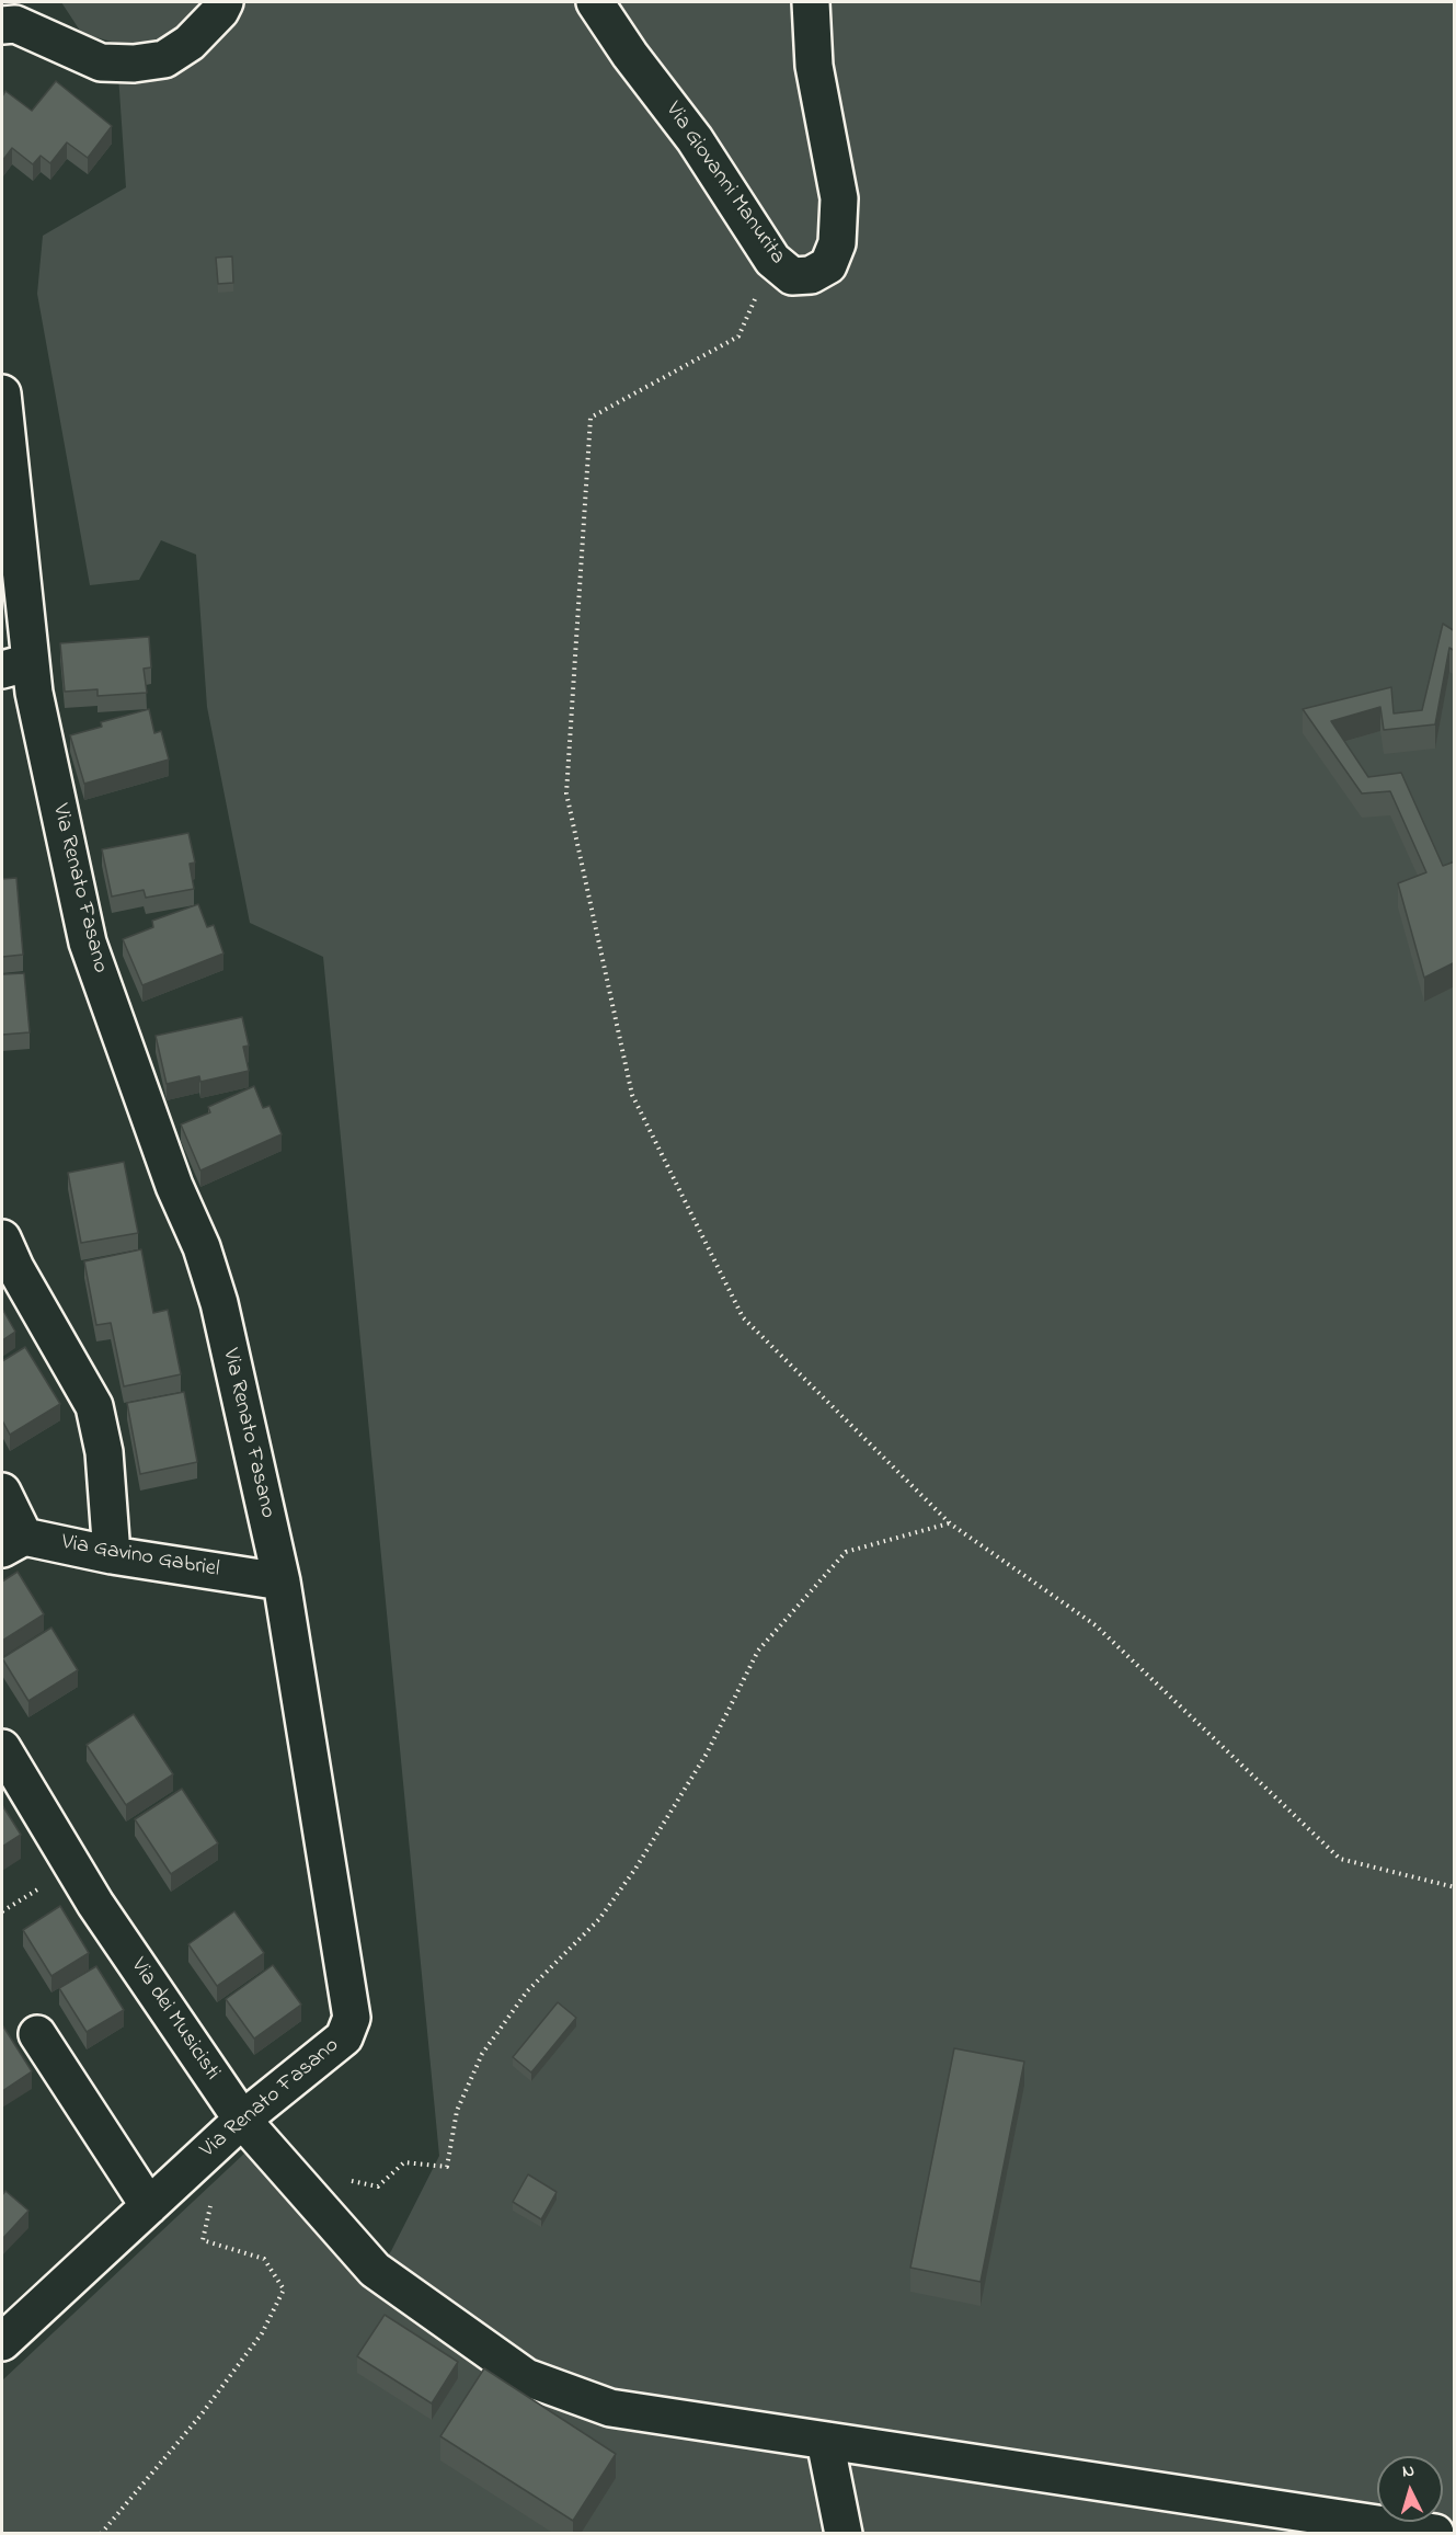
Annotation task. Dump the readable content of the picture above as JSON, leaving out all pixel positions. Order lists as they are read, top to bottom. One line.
{"streets":{"street":["Via Giovanni Manurita","Via Renato Fasano","Via Gavino Gabriel","Via dei Musicisti"]},"crossings":[["Via Renato Fasano","Via Gavino Gabriel"],["Via Renato Fasano","Via dei Musicisti"]],"north":"top"}
